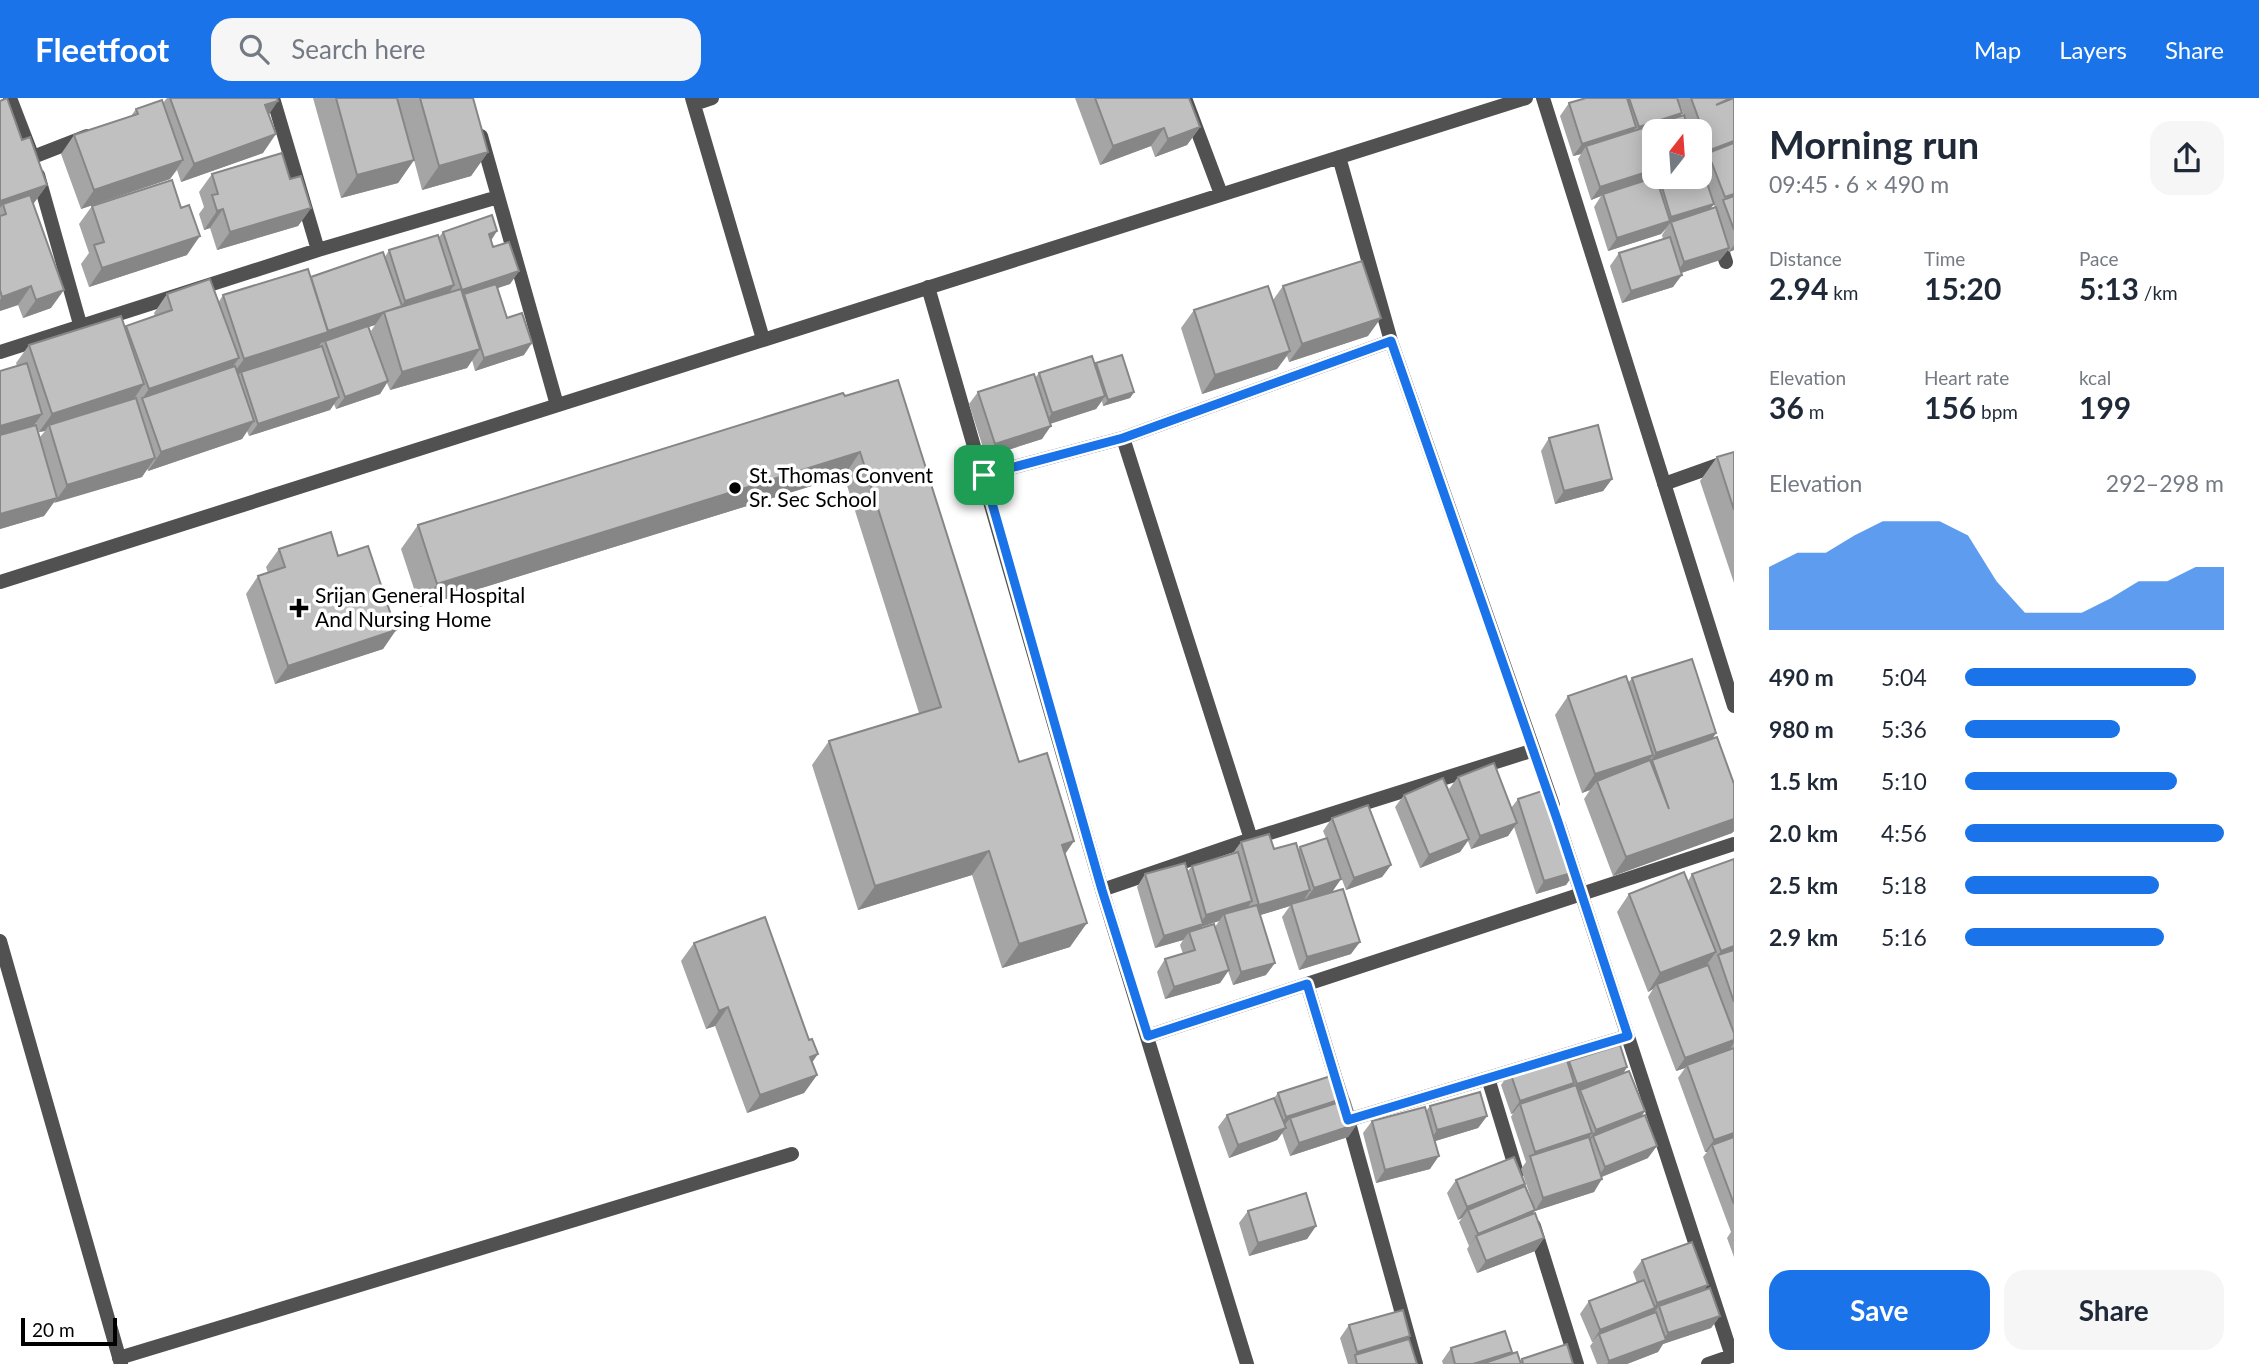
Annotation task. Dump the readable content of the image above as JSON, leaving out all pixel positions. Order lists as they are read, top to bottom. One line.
{"places":{"other":["St. Thomas Convent Sr. Sec School"],"health":["Srijan General Hospital And Nursing Home"]},"scale_bar":"20 m","north":"top","page":{"header":"Fleetfoot","search":"Search here","nav":["Map","Layers","Share"],"heading":["Morning run","09:45 · 6 × 490 m"],"stats":[["Distance","2.94 km"],["Time","15:20"],["Pace","5:13 /km"],["Elevation","36 m"],["Heart rate","156 bpm"],["kcal","199"]],"chart":["Elevation","292–298 m"],"list":[{"name":"490 m","note":"5:04"},{"name":"980 m","note":"5:36"},{"name":"1.5 km","note":"5:10"},{"name":"2.0 km","note":"4:56"},{"name":"2.5 km","note":"5:18"},{"name":"2.9 km","note":"5:16"}],"buttons":["Save","Share"],"scale":"20 m"}}
